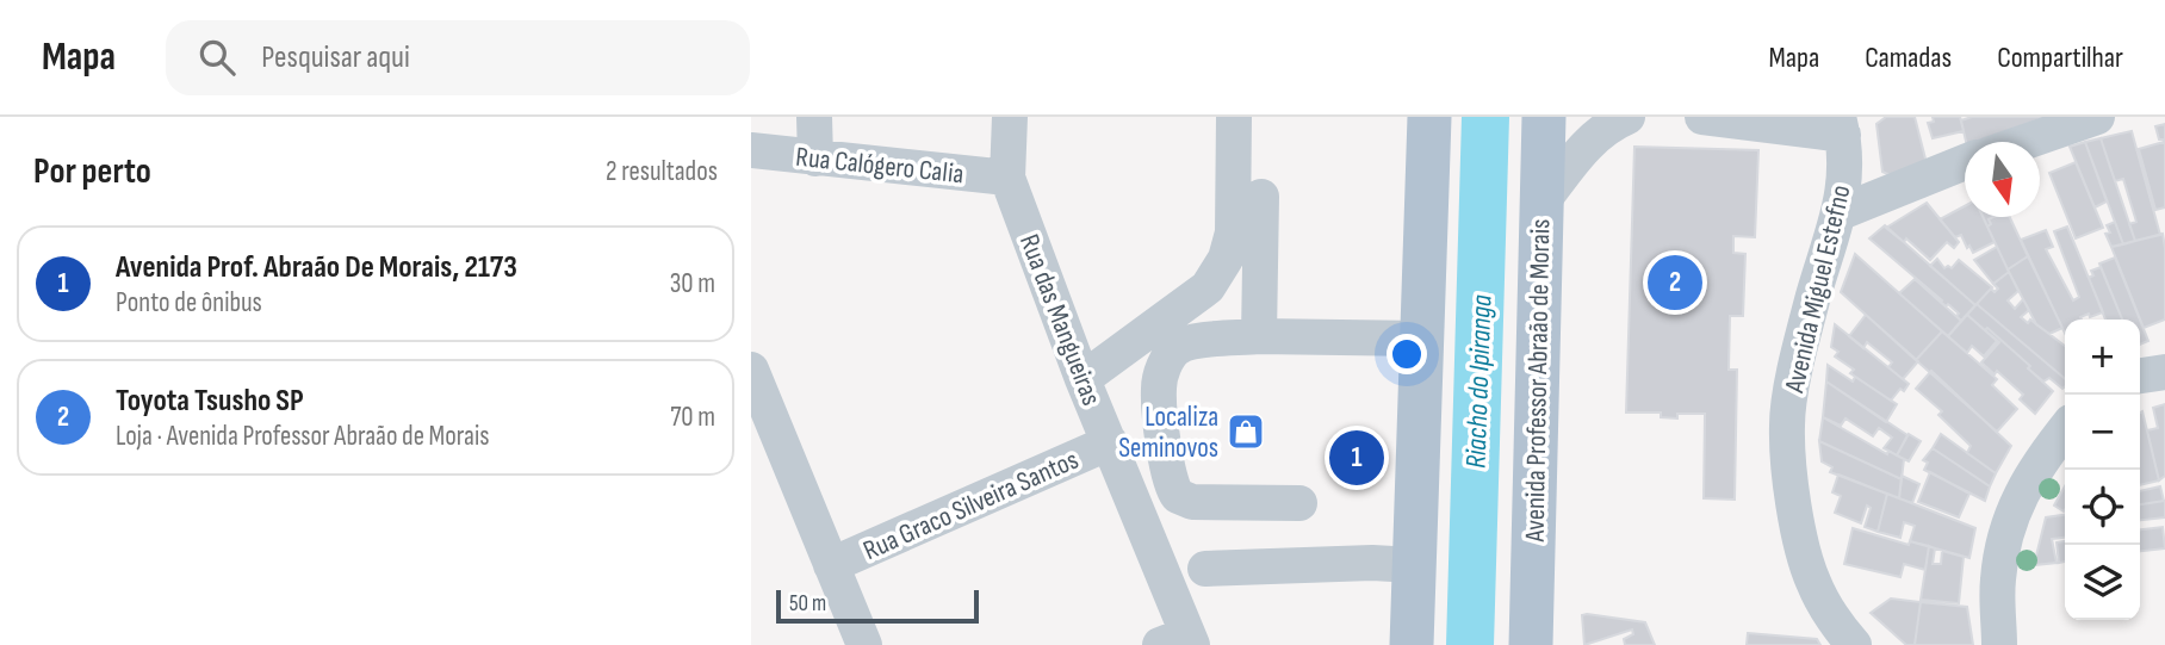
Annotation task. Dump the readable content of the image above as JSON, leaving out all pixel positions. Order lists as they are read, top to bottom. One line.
{"streets":{"main road":["Avenida Professor Abraão de Morais"],"street":["Rua Calógero Calia","Avenida Miguel Estefno","Rua das Mangueiras","Rua Graco Silveira Santos"]},"crossings":[["Rua Calógero Calia","Rua das Mangueiras"],["Rua das Mangueiras","Rua Graco Silveira Santos"]],"water":["Riacho do Ipiranga"],"places":{"shop":["Localiza Seminovos"]},"scale_bar":"50 m","north":"bottom","page":{"header":"Mapa","search":"Pesquisar aqui","nav":["Mapa","Camadas","Compartilhar"],"heading":["Por perto","2 resultados"],"list":[{"mark":"1","name":"Avenida Prof. Abraão De Morais, 2173","note":"Ponto de ônibus","value":"30 m"},{"mark":"2","name":"Toyota Tsusho SP","note":"Loja · Avenida Professor Abraão de Morais","value":"70 m"}],"pins":["2","1"],"map_buttons":["+","−"],"scale":"50 m"}}
